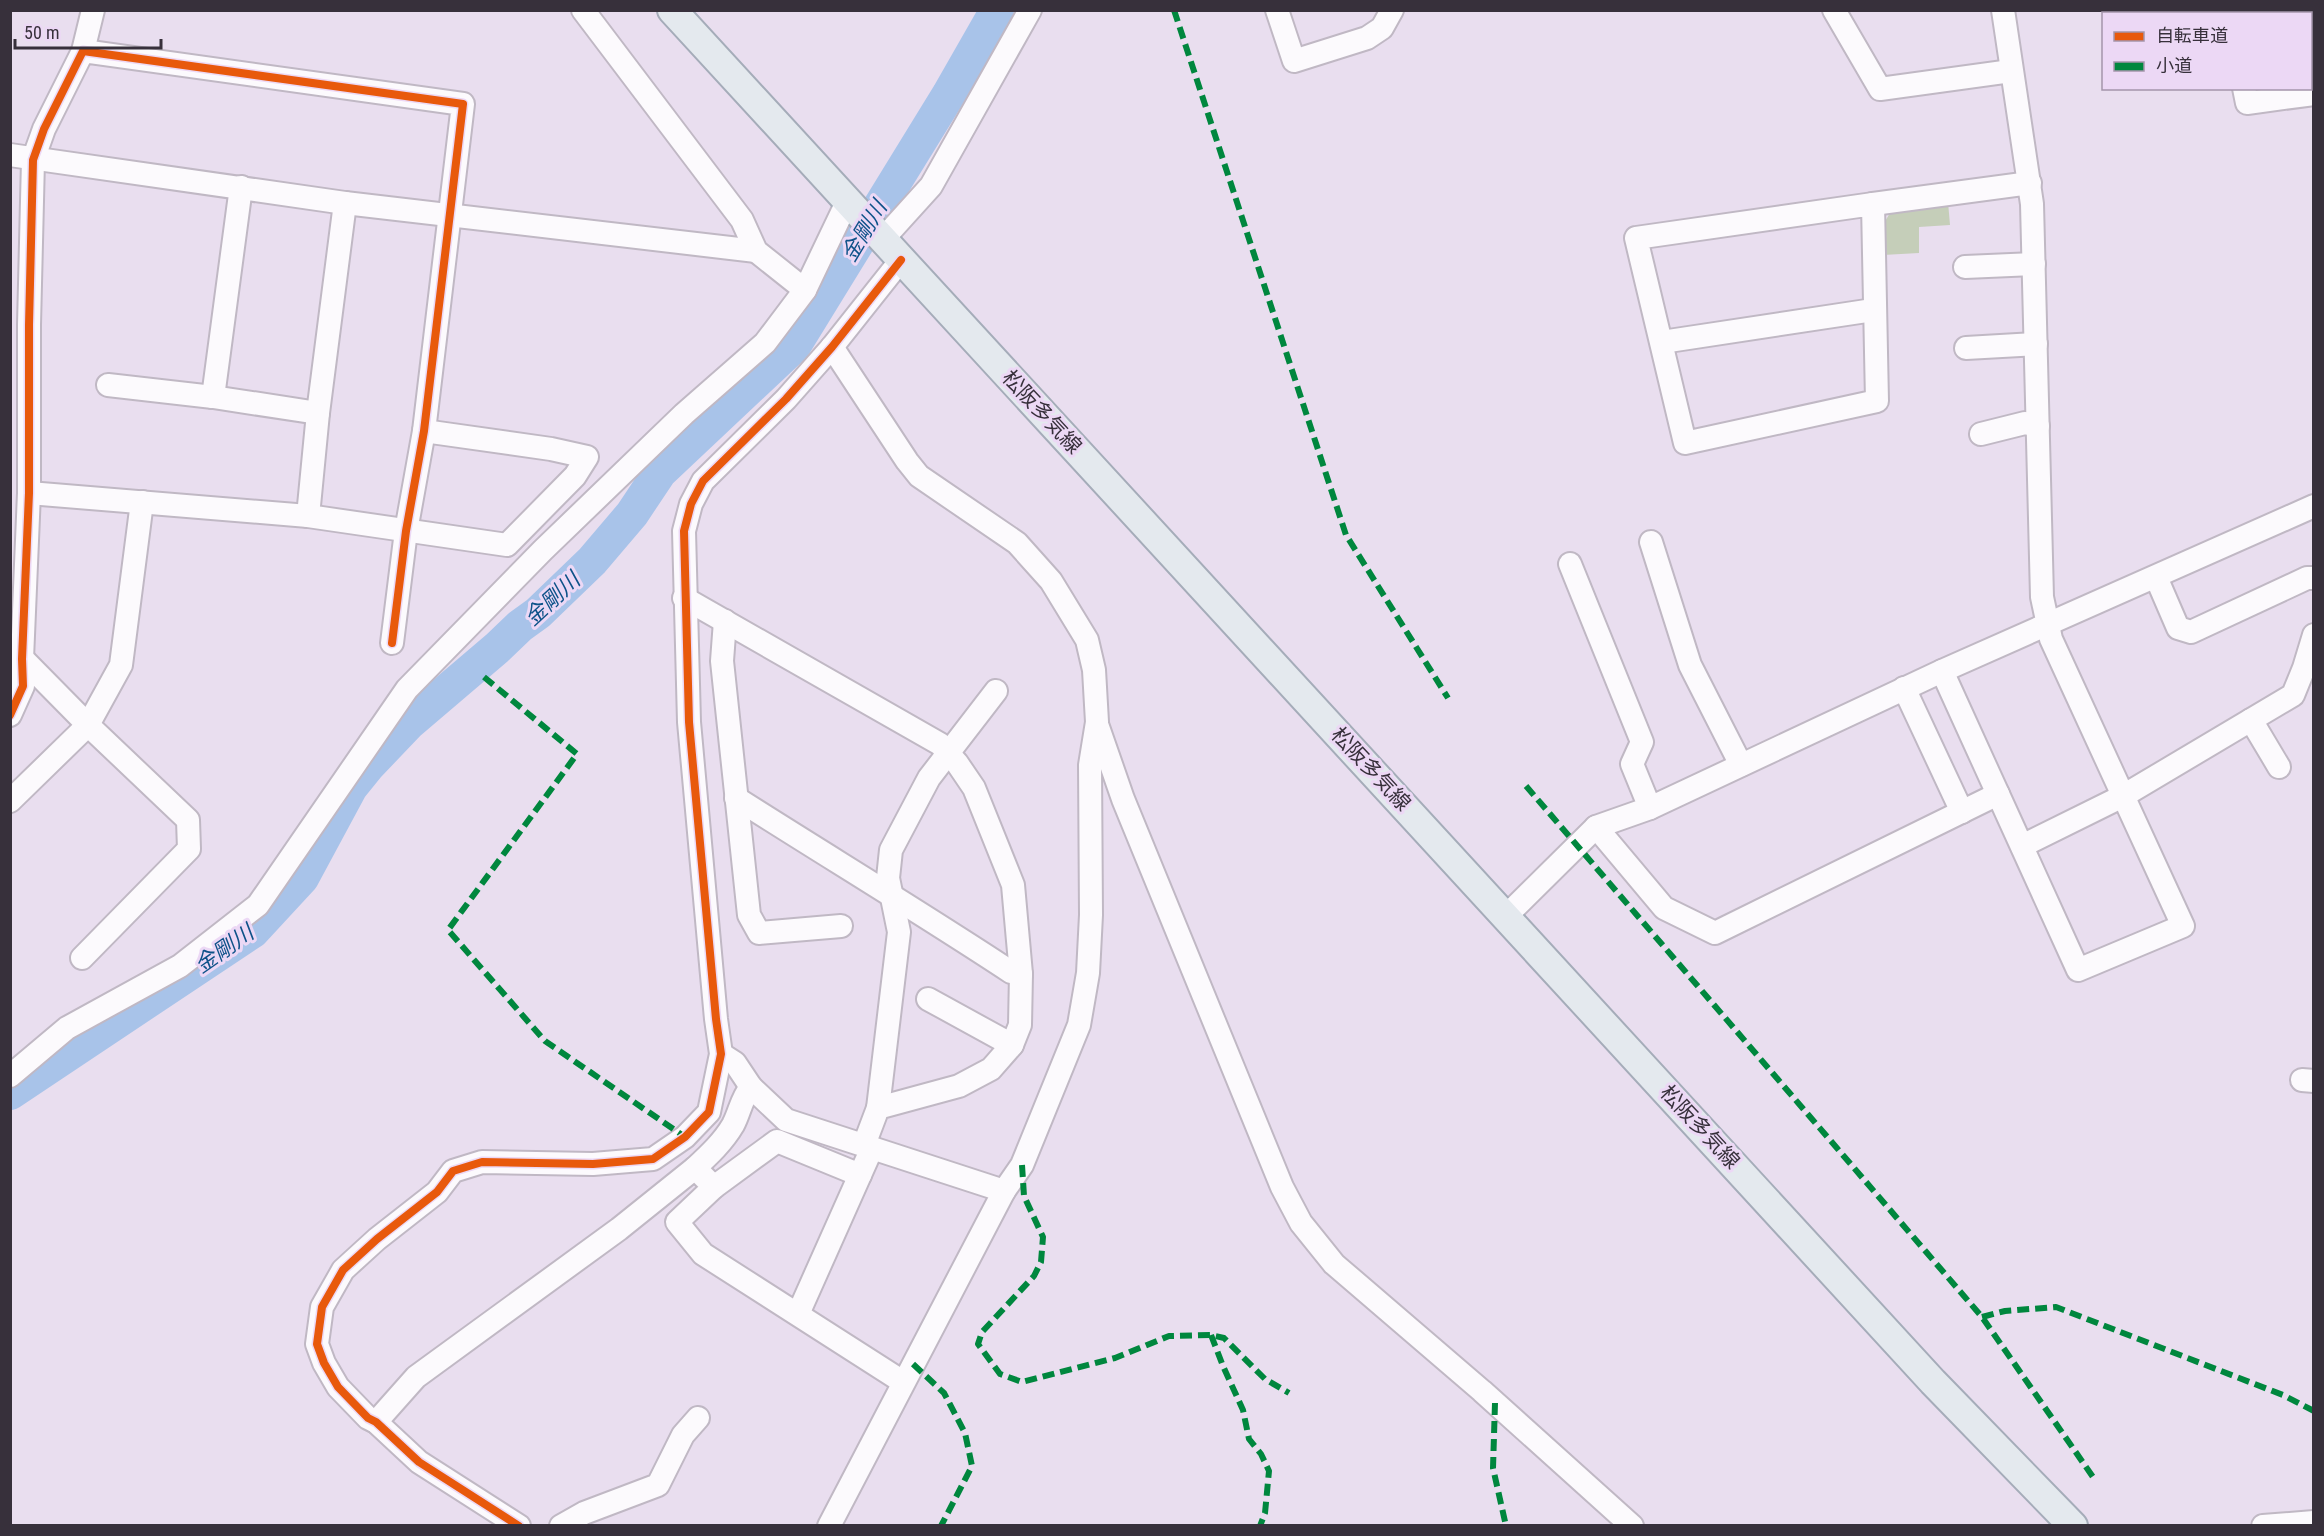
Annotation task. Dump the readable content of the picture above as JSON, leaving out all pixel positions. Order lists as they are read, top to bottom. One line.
{"streets":{"main road":["松阪多気線"]},"water":["金剛川"],"legend":["自転車道","小道"],"scale_bar":"50 m"}
